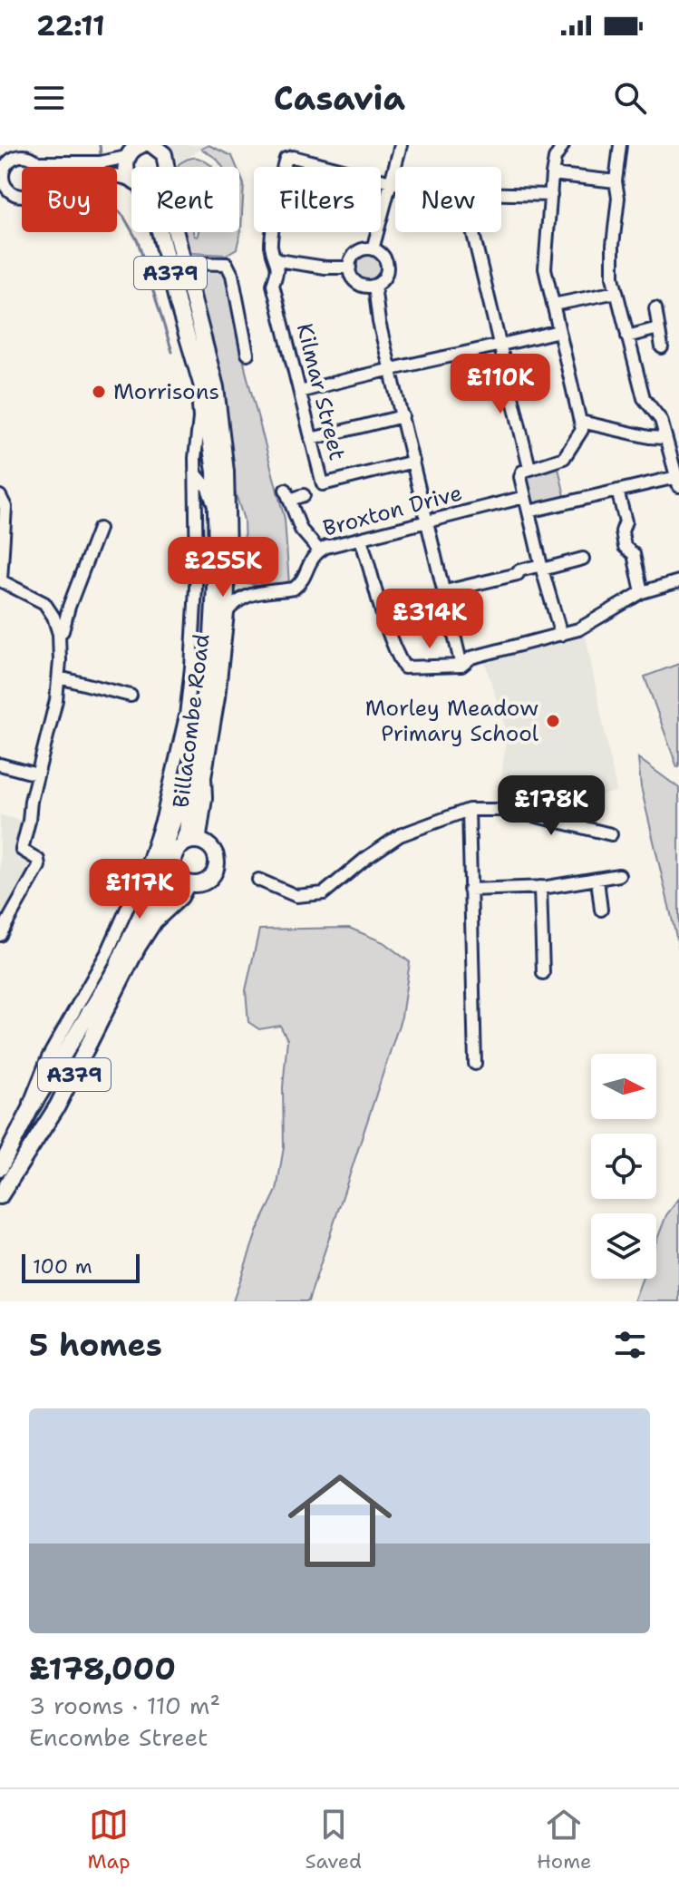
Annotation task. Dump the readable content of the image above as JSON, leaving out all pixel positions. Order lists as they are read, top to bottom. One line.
{"streets":{"main road":["A379","Billacombe Road"],"street":["Kilmar Street","Broxton Drive"]},"crossings":[["A379","Billacombe Road"]],"places":["Morrisons","Morley Meadow Primary School"],"scale_bar":"100 m","north":"right","page":{"status":"22:11","header":"Casavia","chip":["Buy","Rent","Filters","New"],"price":["£110K","£255K","£314K","£178K","£117K"],"scale":"100 m","heading":"5 homes","list":[{"name":"£178,000","note":"3 rooms · 110 m² · Encombe Street"}],"tabs":["Map","Saved","Home"]}}
